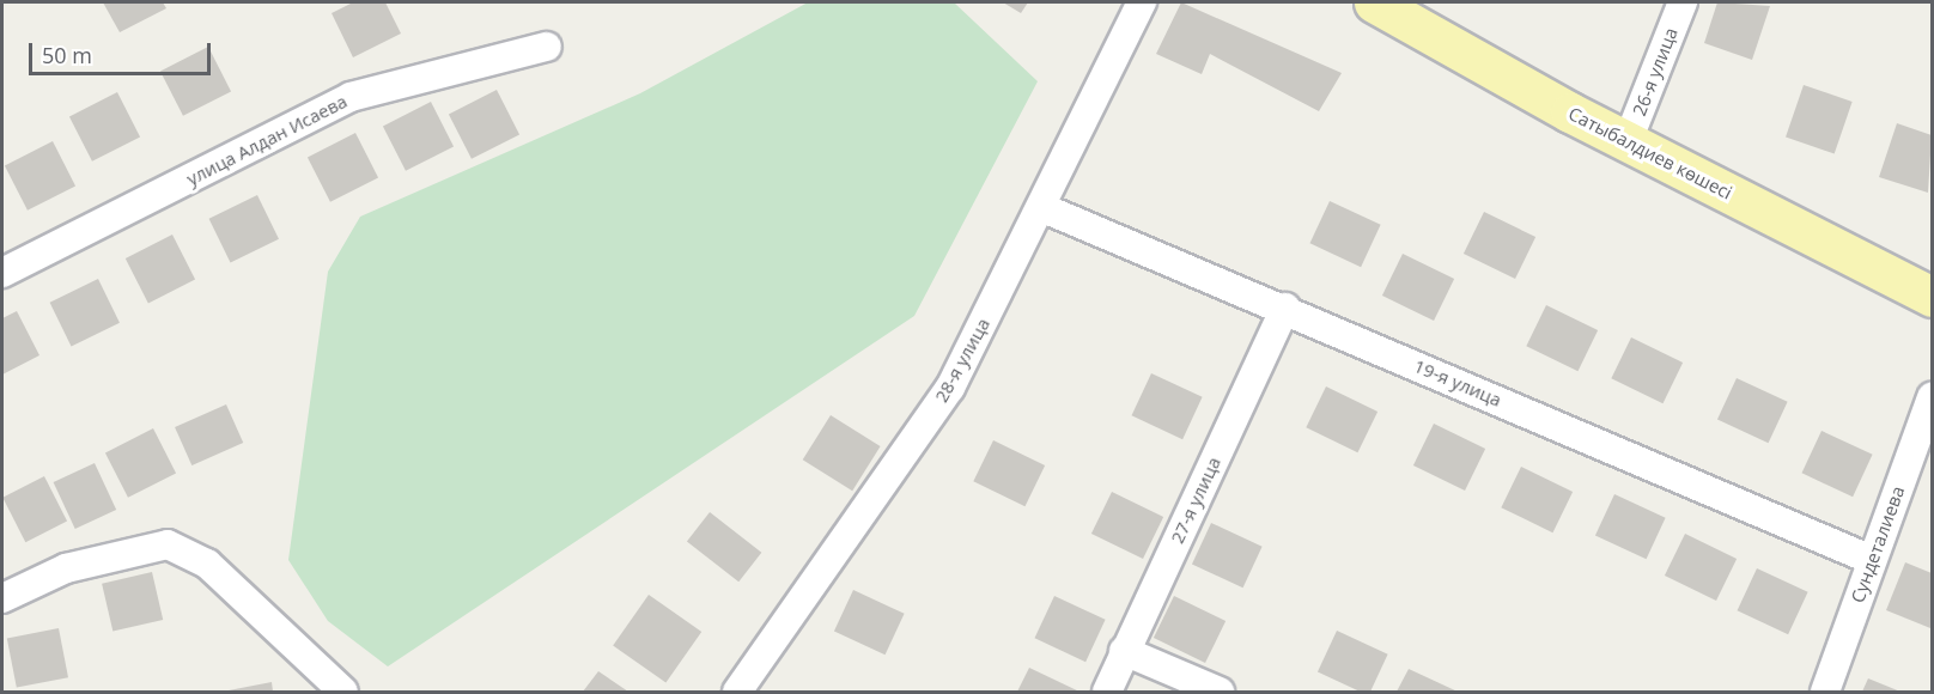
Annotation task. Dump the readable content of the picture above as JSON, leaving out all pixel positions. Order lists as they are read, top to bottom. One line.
{"streets":{"main road":["Сатыбалдиев көшесі"],"street":["26-я улица","улица Алдан Исаева","28-я улица","19-я улица","27-я улица","Сундеталиева"]},"crossings":[["26-я улица","Сатыбалдиев көшесі"],["28-я улица","19-я улица"],["19-я улица","27-я улица"],["19-я улица","Сундеталиева"]],"scale_bar":"50 m"}
